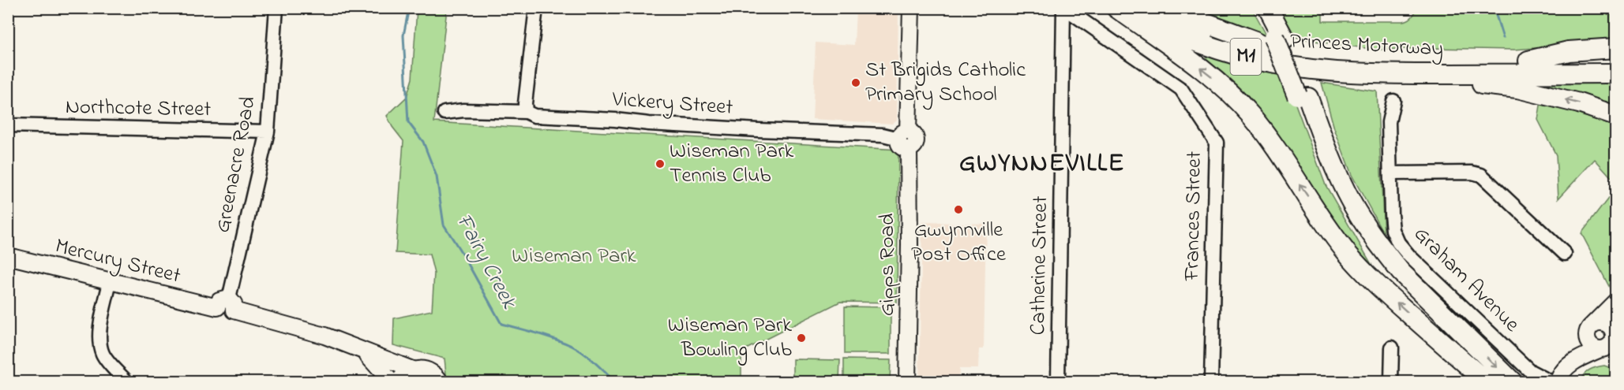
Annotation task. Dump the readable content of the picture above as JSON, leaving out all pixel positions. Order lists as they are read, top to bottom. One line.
{"streets":{"highway":["Princes Motorway","M1"],"main road":["Mercury Street","Gipps Road"],"street":["Vickery Street","Northcote Street","Greenacre Road","Frances Street","Catherine Street","Graham Avenue"]},"crossings":[["Vickery Street","Gipps Road"],["Northcote Street","Greenacre Road"],["Greenacre Road","Mercury Street"],["Frances Street","Catherine Street"]],"districts":["GWYNNEVILLE"],"water":["Fairy Creek"],"parks":["Wiseman Park"],"places":["St Brigids Catholic Primary School","Wiseman Park Tennis Club","Gwynnville Post Office","Wiseman Park Bowling Club"]}
